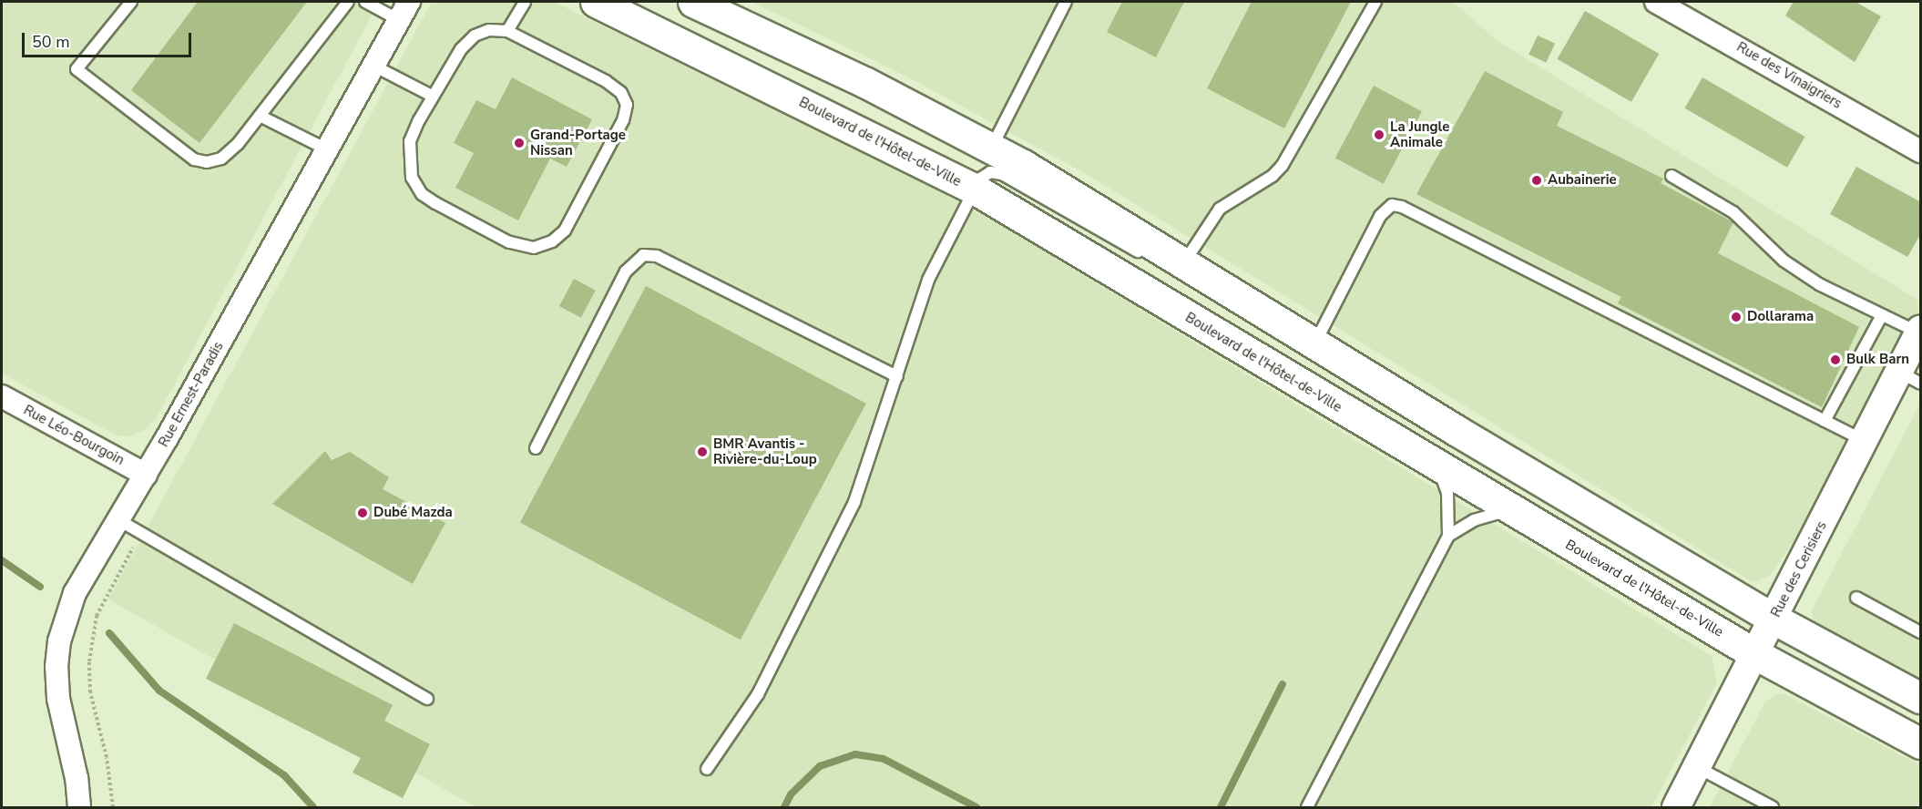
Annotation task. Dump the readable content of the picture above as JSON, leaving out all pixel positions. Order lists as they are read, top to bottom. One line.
{"streets":{"main road":["Boulevard de l'Hôtel-de-Ville"],"street":["Rue des Vinaigriers","Rue Ernest-Paradis","Rue Léo-Bourgoin","Rue des Cerisiers"]},"crossings":[["Boulevard de l'Hôtel-de-Ville","Rue des Cerisiers"],["Rue Ernest-Paradis","Rue Léo-Bourgoin"]],"places":["La Jungle Animale","Grand-Portage Nissan","Aubainerie","Dollarama","Bulk Barn","BMR Avantis - Rivière-du-Loup","Dubé Mazda"],"scale_bar":"50 m"}
